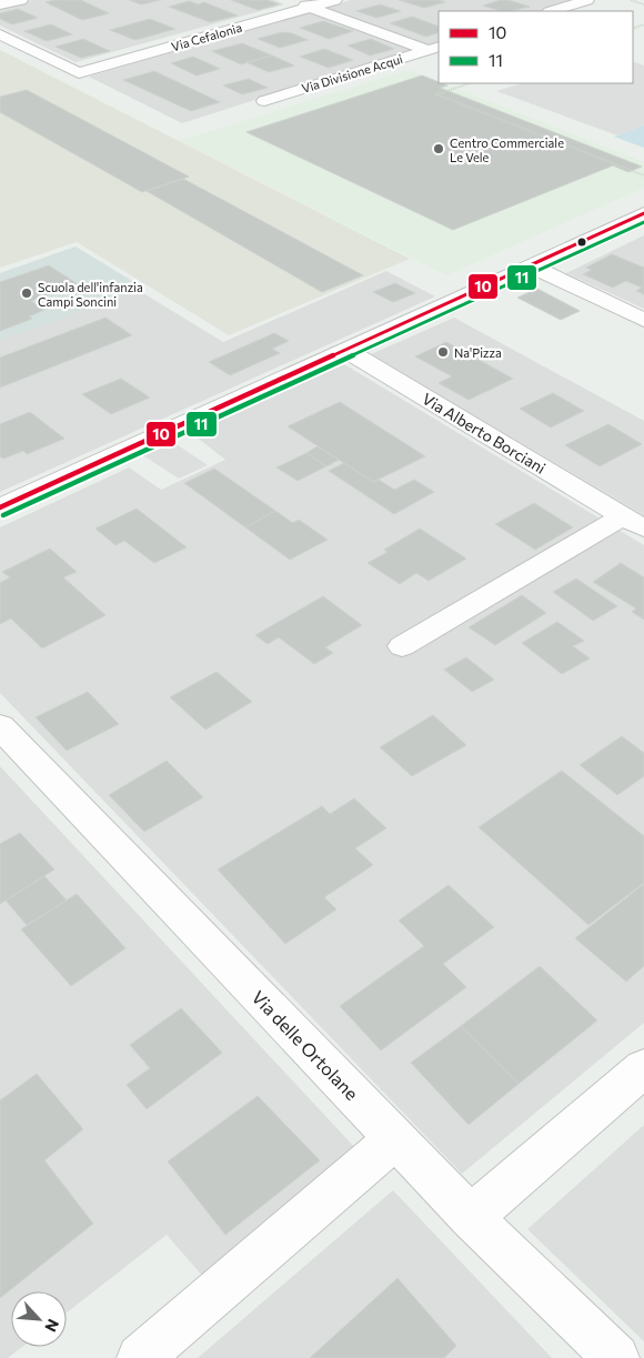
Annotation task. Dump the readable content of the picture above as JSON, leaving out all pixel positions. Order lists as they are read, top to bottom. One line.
{"streets":{"street":["Via Cefalonia","Via Divisione Acqui","Via Alberto Borciani","Via delle Ortolane"]},"places":["Centro Commerciale Le Vele","Scuola dell'infanzia Campi Soncini","Na'Pizza"],"lines":["transit line 10","transit line 11"],"legend":["10","11"],"north":"bottom right"}
